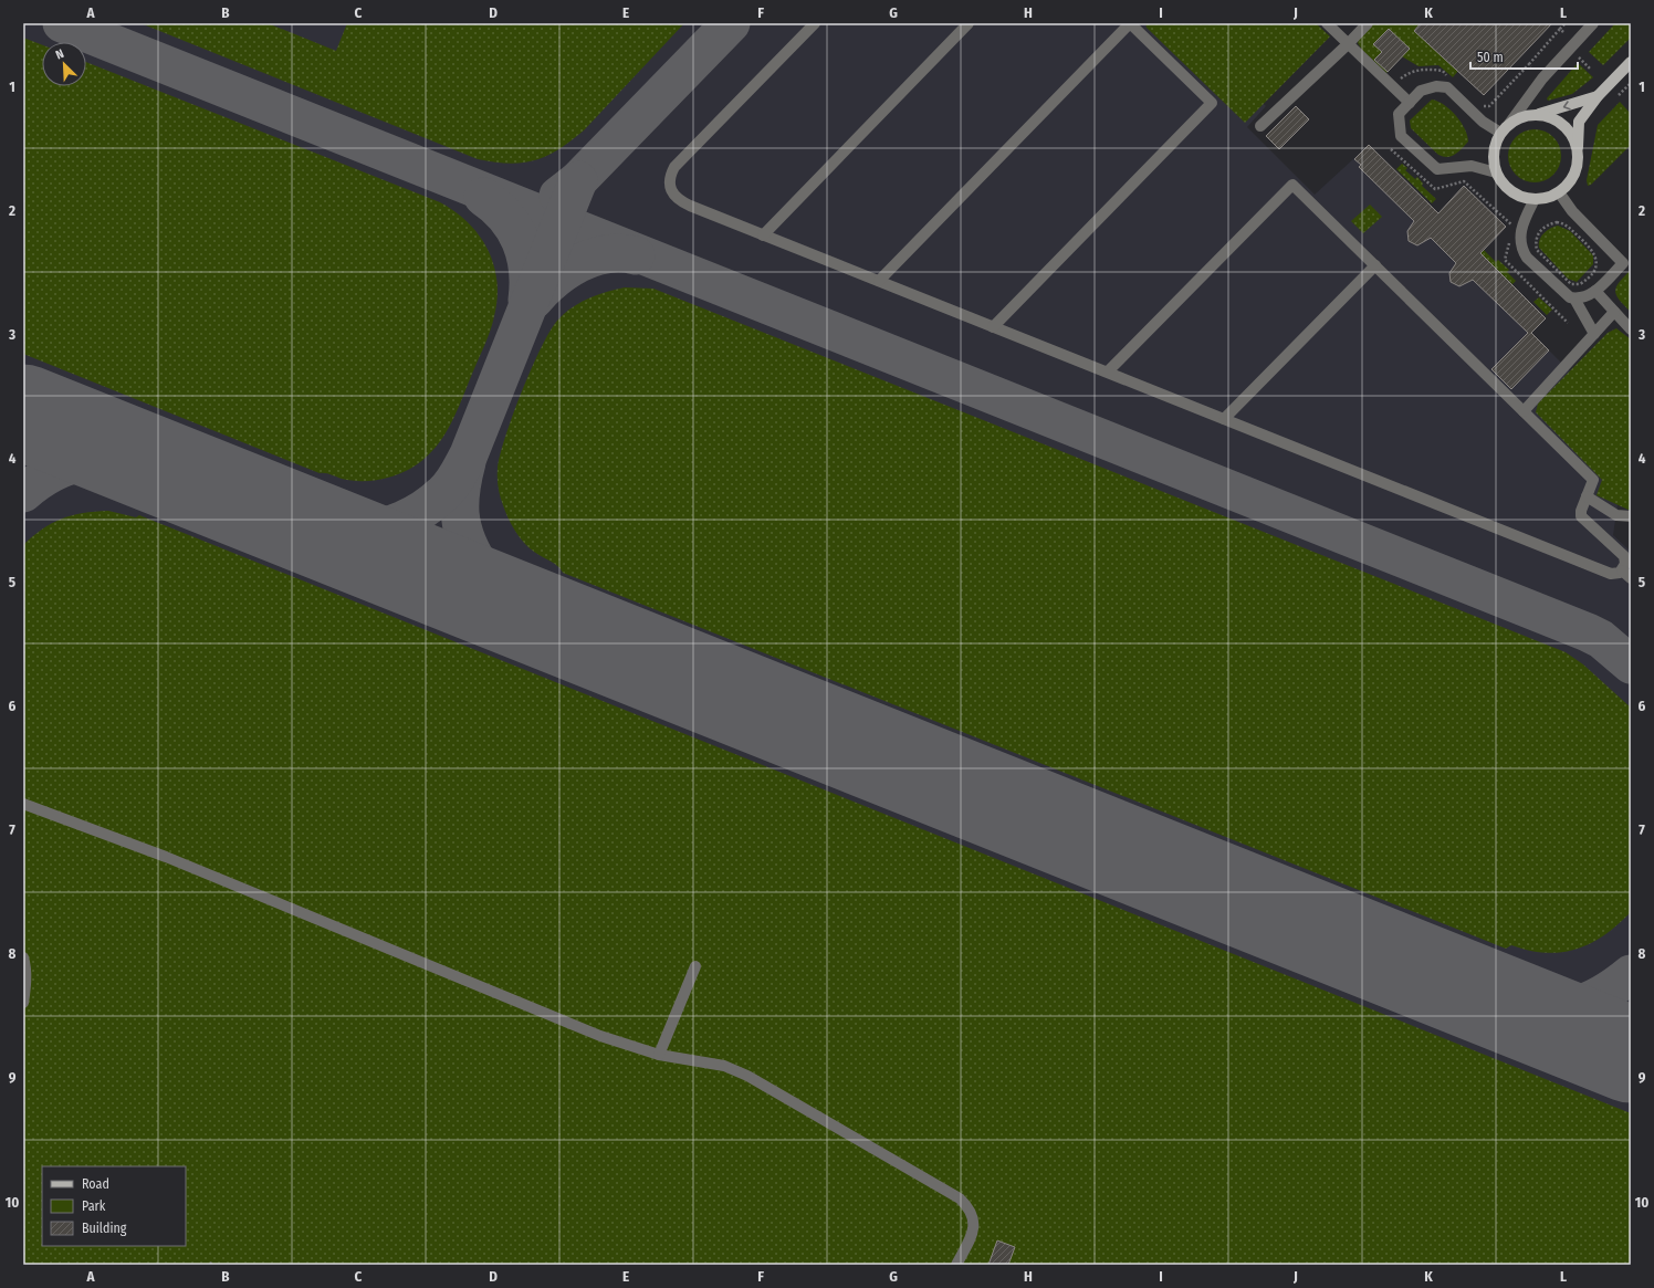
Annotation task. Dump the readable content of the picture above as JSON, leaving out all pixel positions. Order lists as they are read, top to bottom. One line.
{"legend":["Road","Park","Building"],"scale_bar":"50 m","north":"top left","grid":{"columns":["A","B","C","D","E","F","G","H","I","J","K","L"],"rows":["1","2","3","4","5","6","7","8","9","10"]}}
